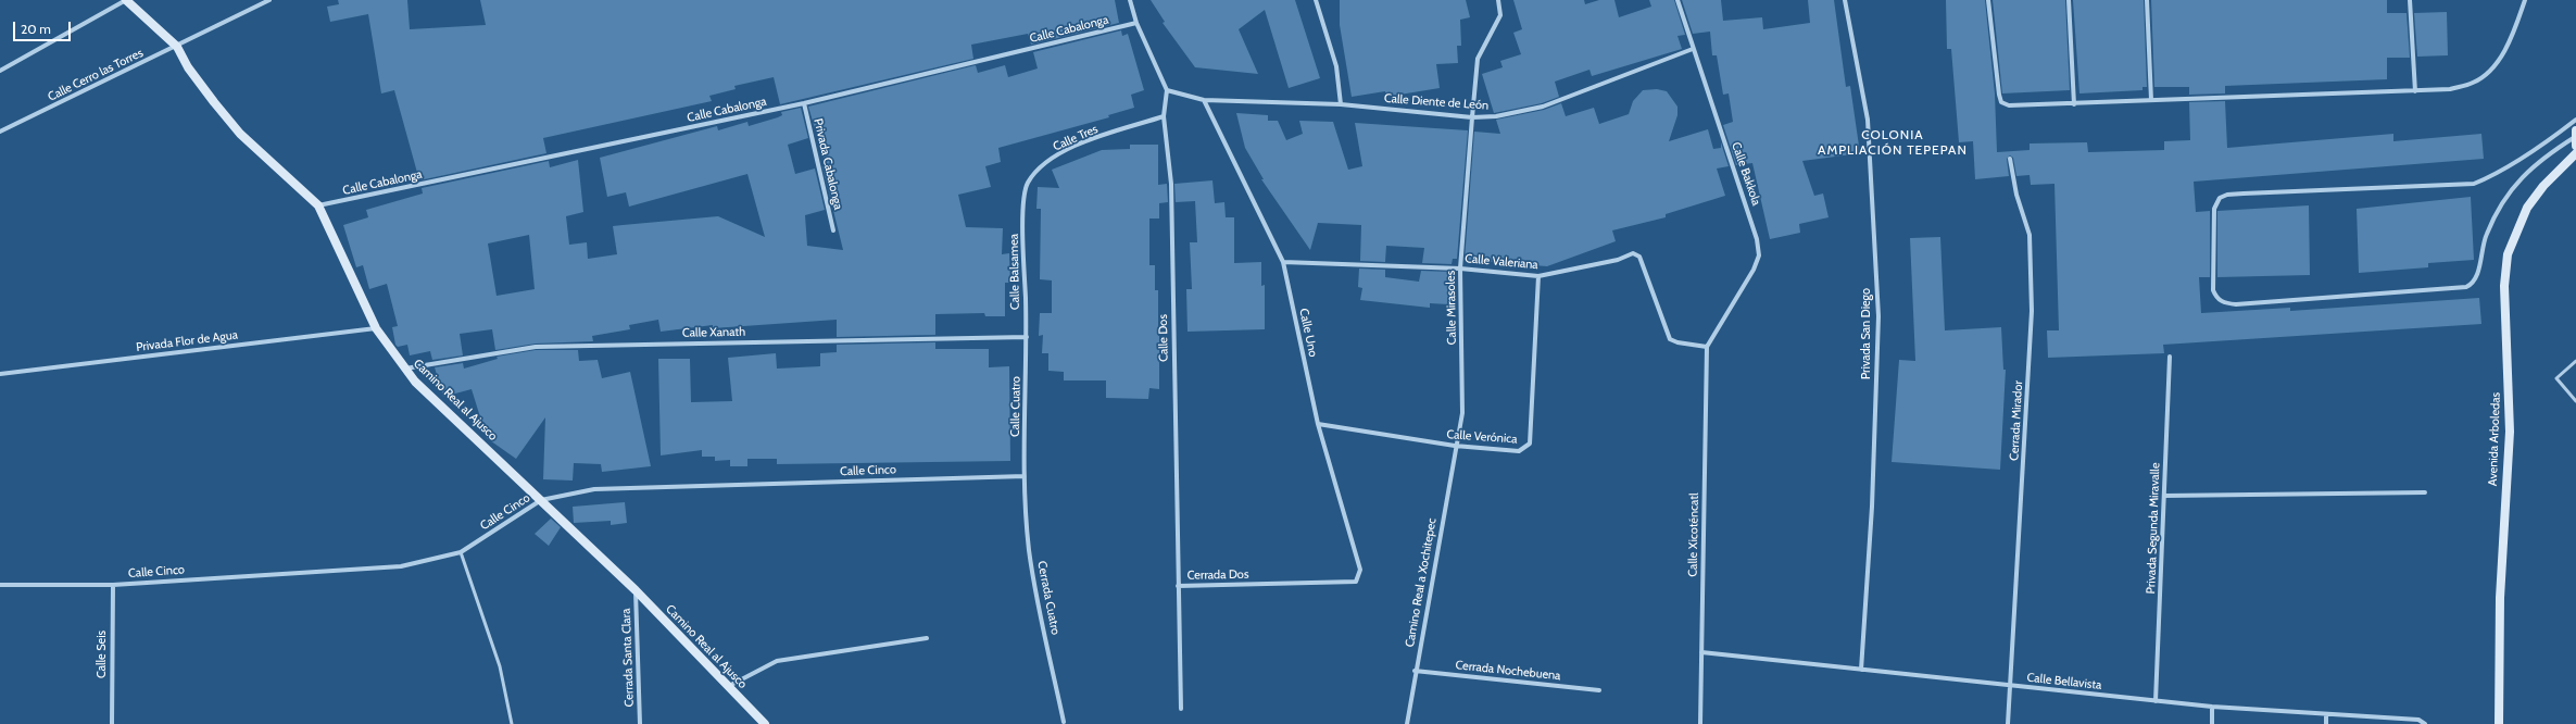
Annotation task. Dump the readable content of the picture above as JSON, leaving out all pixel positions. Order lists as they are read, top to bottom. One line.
{"streets":{"street":["Calle Cabalonga","Calle Cerro las Torres","Calle Diente de León","Calle Tres","Privada Cabalonga","Calle Bakkola","Calle Valeriana","Calle Balsamea","Calle Mirasoles","Calle Xanath","Calle Uno","Privada San Diego","Calle Dos","Privada Flor de Agua","Camino Real al Ajusco","Calle Cuatro","Cerrada Mirador","Calle Verónica","Avenida Arboledas","Calle Cinco","Privada Segunda Miravalle","Calle Xicoténcatl","Cerrada Dos","Camino Real a Xochitepec","Cerrada Cuatro","Calle Seis","Cerrada Santa Clara","Cerrada Nochebuena","Calle Bellavista"]},"crossings":[["Calle Cabalonga","Privada Cabalonga"],["Calle Cabalonga","Camino Real al Ajusco"],["Calle Cerro las Torres","Camino Real al Ajusco"],["Calle Diente de León","Calle Bakkola"],["Calle Diente de León","Calle Mirasoles"],["Calle Diente de León","Calle Uno"],["Calle Diente de León","Calle Dos"],["Calle Tres","Calle Balsamea"],["Calle Tres","Calle Dos"],["Calle Bakkola","Calle Valeriana"],["Calle Bakkola","Calle Xicoténcatl"],["Calle Valeriana","Calle Mirasoles"],["Calle Valeriana","Calle Uno"],["Calle Valeriana","Calle Verónica"],["Calle Valeriana","Calle Xicoténcatl"],["Calle Balsamea","Calle Xanath"],["Calle Balsamea","Calle Cuatro"],["Calle Mirasoles","Calle Verónica"],["Calle Mirasoles","Camino Real a Xochitepec"],["Calle Xanath","Camino Real al Ajusco"],["Calle Xanath","Calle Cuatro"],["Calle Uno","Calle Verónica"],["Calle Uno","Cerrada Dos"],["Privada San Diego","Calle Bellavista"],["Calle Dos","Cerrada Dos"],["Privada Flor de Agua","Camino Real al Ajusco"],["Camino Real al Ajusco","Calle Cinco"],["Camino Real al Ajusco","Cerrada Santa Clara"],["Calle Cuatro","Calle Cinco"],["Calle Cuatro","Cerrada Cuatro"],["Cerrada Mirador","Calle Bellavista"],["Calle Verónica","Camino Real a Xochitepec"],["Calle Cinco","Cerrada Cuatro"],["Calle Cinco","Calle Seis"],["Privada Segunda Miravalle","Calle Bellavista"],["Calle Xicoténcatl","Calle Bellavista"],["Camino Real a Xochitepec","Cerrada Nochebuena"]],"districts":["COLONIA AMPLIACIÓN TEPEPAN"],"scale_bar":"20 m"}
